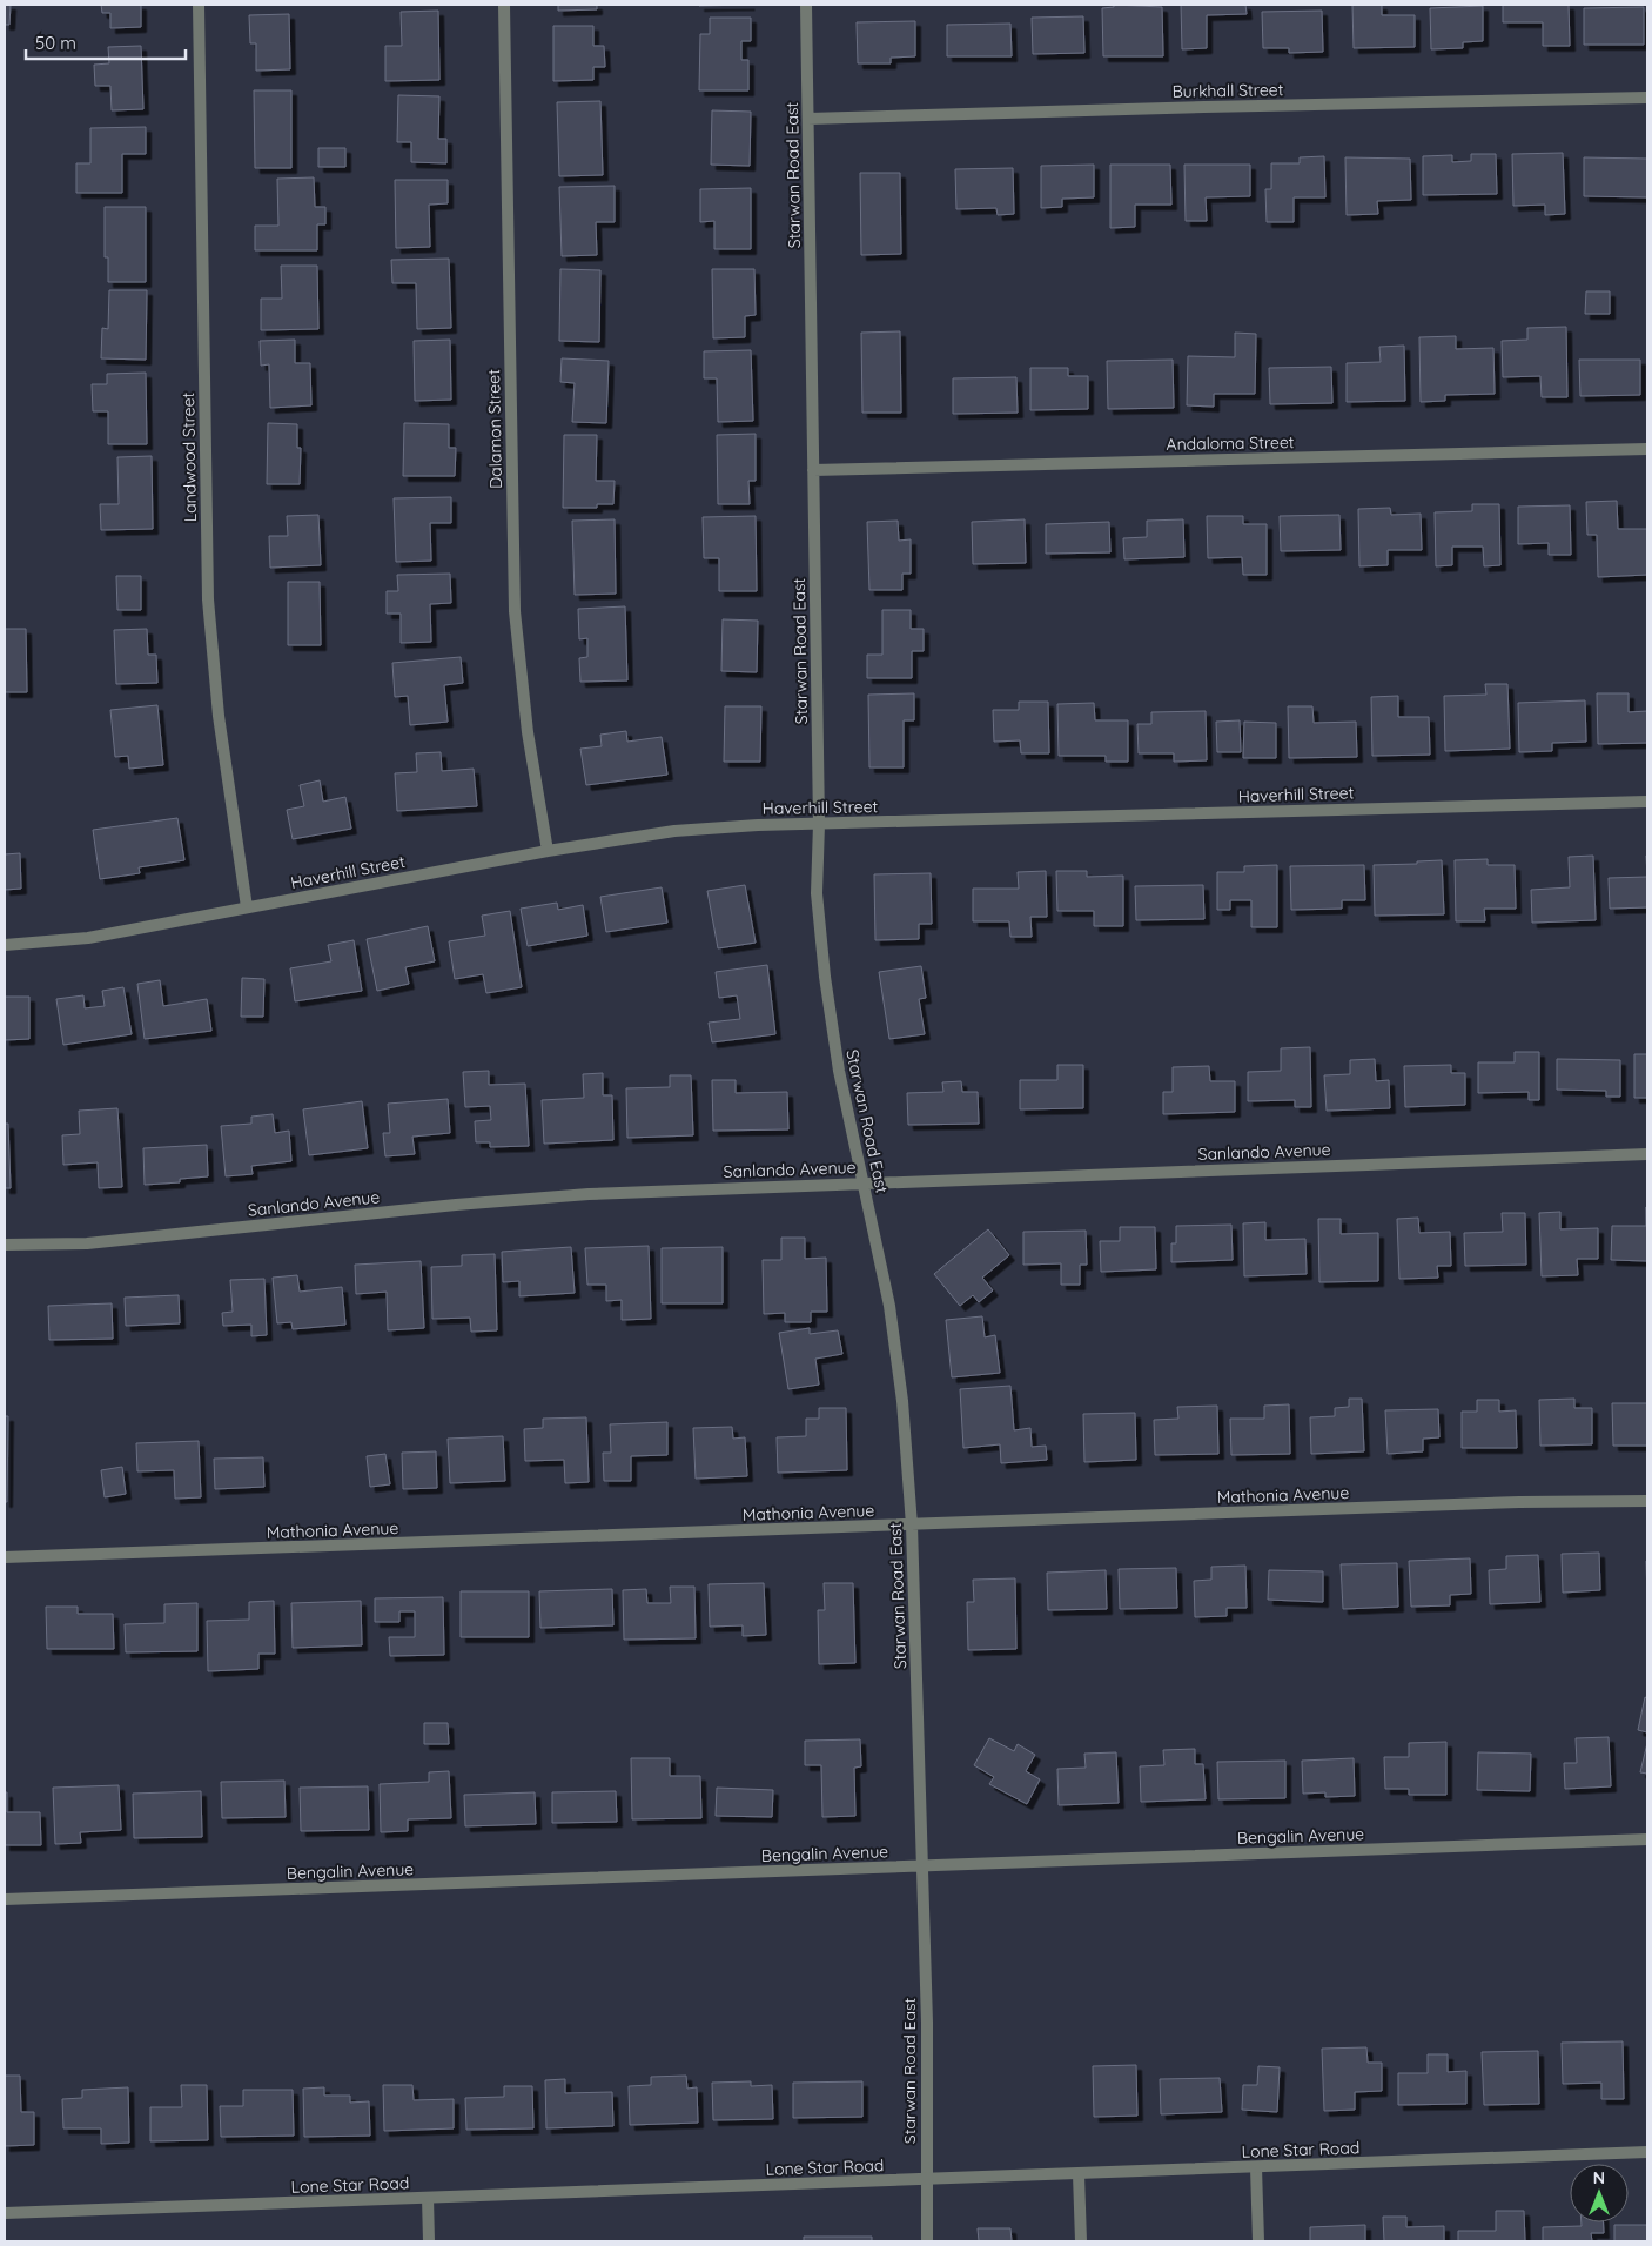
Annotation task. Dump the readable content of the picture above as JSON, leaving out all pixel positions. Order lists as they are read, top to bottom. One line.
{"streets":{"street":["Burkhall Street","Starwan Road East","Dalamon Street","Andaloma Street","Landwood Street","Haverhill Street","Sanlando Avenue","Mathonia Avenue","Bengalin Avenue","Lone Star Road"]},"crossings":[["Burkhall Street","Starwan Road East"],["Starwan Road East","Andaloma Street"],["Starwan Road East","Haverhill Street"],["Starwan Road East","Sanlando Avenue"],["Starwan Road East","Mathonia Avenue"],["Starwan Road East","Bengalin Avenue"],["Starwan Road East","Lone Star Road"],["Dalamon Street","Haverhill Street"],["Landwood Street","Haverhill Street"]],"scale_bar":"50 m","north":"top"}
